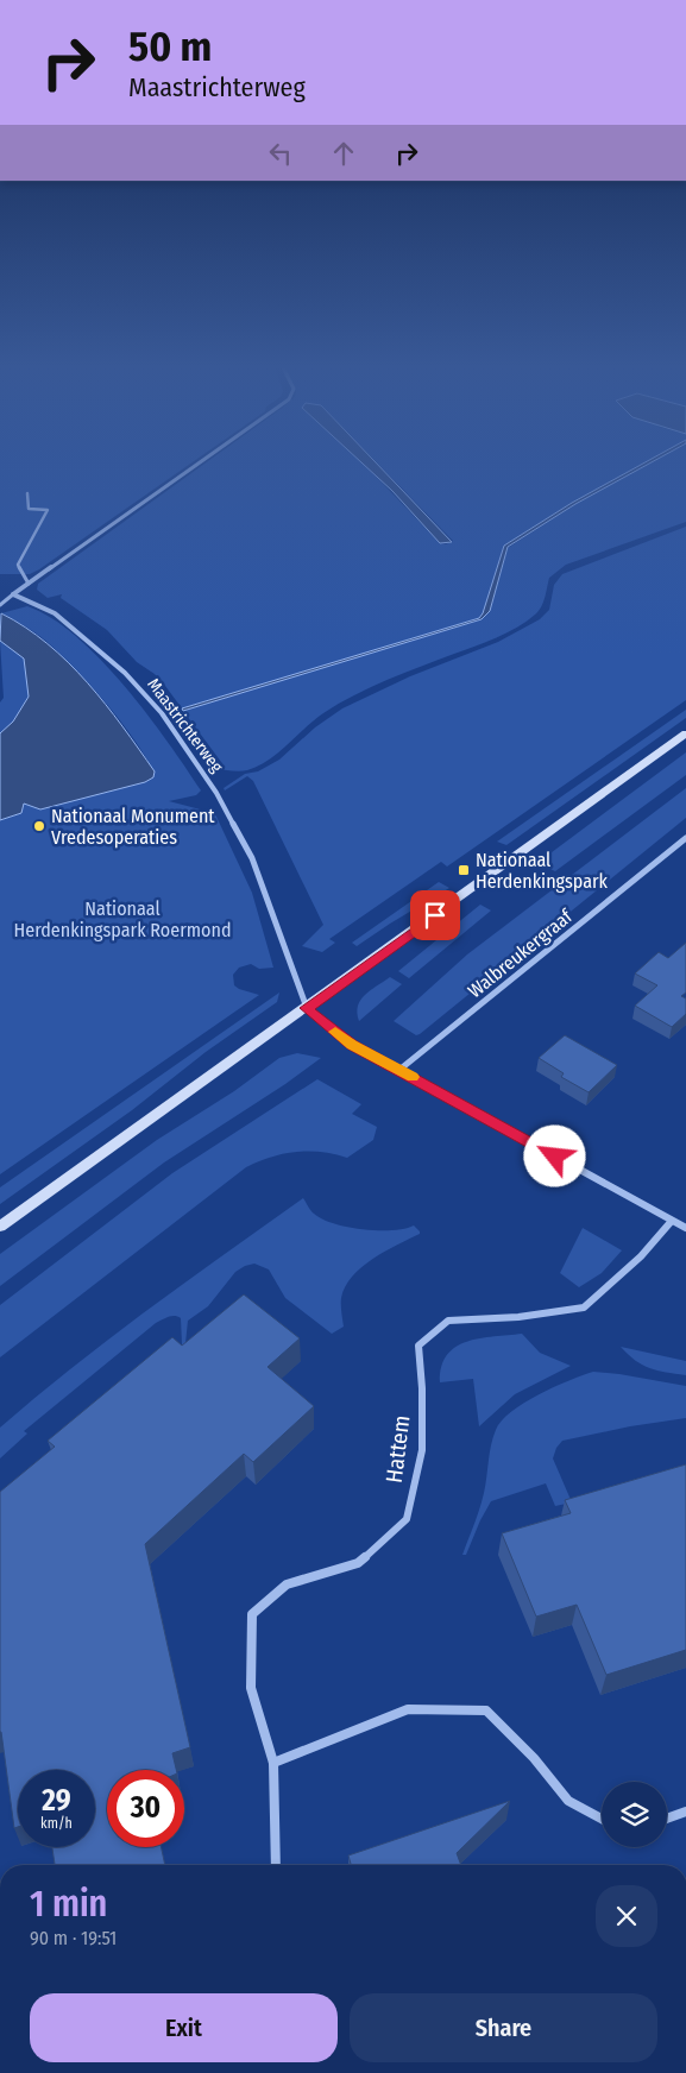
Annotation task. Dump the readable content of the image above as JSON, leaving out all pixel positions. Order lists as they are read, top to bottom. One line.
{"streets":{"street":["Maastrichterweg","Walbreukergraaf","Hattem"]},"parks":["Nationaal Herdenkingspark Roermond"],"places":{"other":["Nationaal Monument Vredesoperaties"],"transit":["Nationaal Herdenkingspark"]},"page":{"turn":["50 m","Maastrichterweg"],"speed":"29 km/h","limit":"30","heading":["1 min","90 m · 19:51"],"buttons":["Exit","Share"]}}
